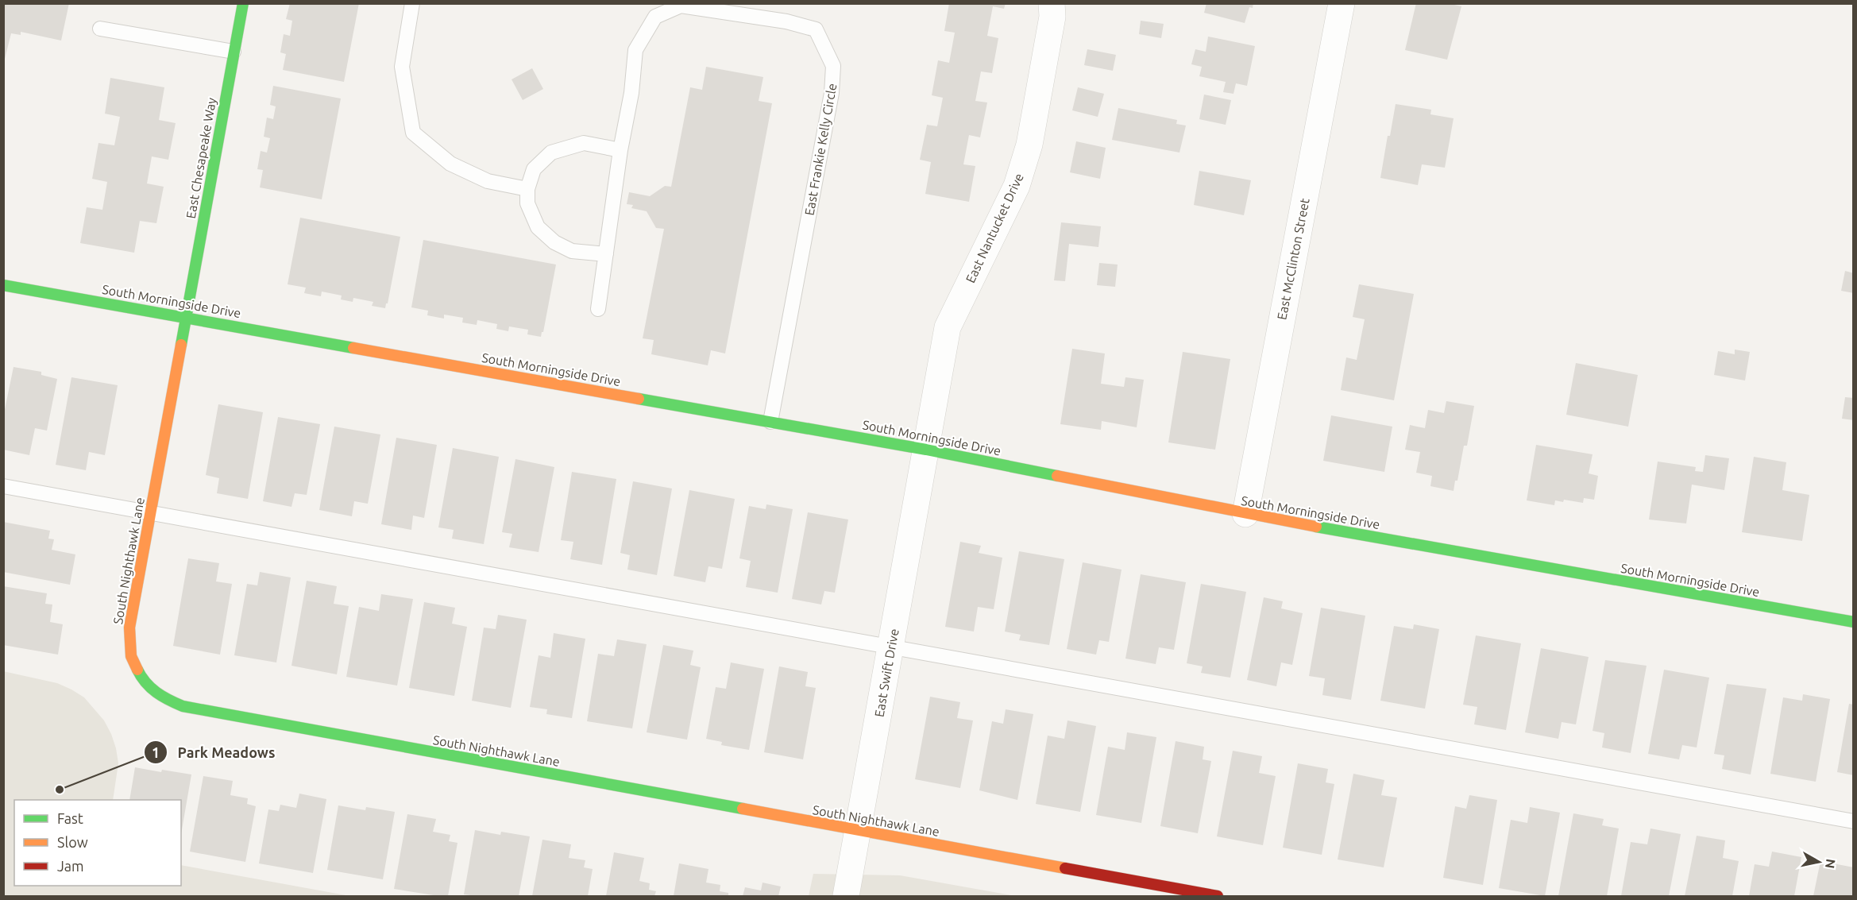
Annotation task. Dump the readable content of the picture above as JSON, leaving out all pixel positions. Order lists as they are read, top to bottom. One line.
{"streets":{"street":["East Chesapeake Way","East Nantucket Drive","East McClinton Street","South Morningside Drive","South Nighthawk Lane","East Swift Drive"],"lane":["East Frankie Kelly Circle"]},"crossings":[["East Frankie Kelly Circle","South Morningside Drive"],["East Chesapeake Way","South Morningside Drive"],["East Chesapeake Way","South Nighthawk Lane"],["East Nantucket Drive","South Morningside Drive"],["East Nantucket Drive","East Swift Drive"],["East McClinton Street","South Morningside Drive"],["South Morningside Drive","South Nighthawk Lane"],["South Morningside Drive","East Swift Drive"],["South Nighthawk Lane","East Swift Drive"]],"places":["Park Meadows"],"legend":["Fast","Slow","Jam"],"north":"right"}
